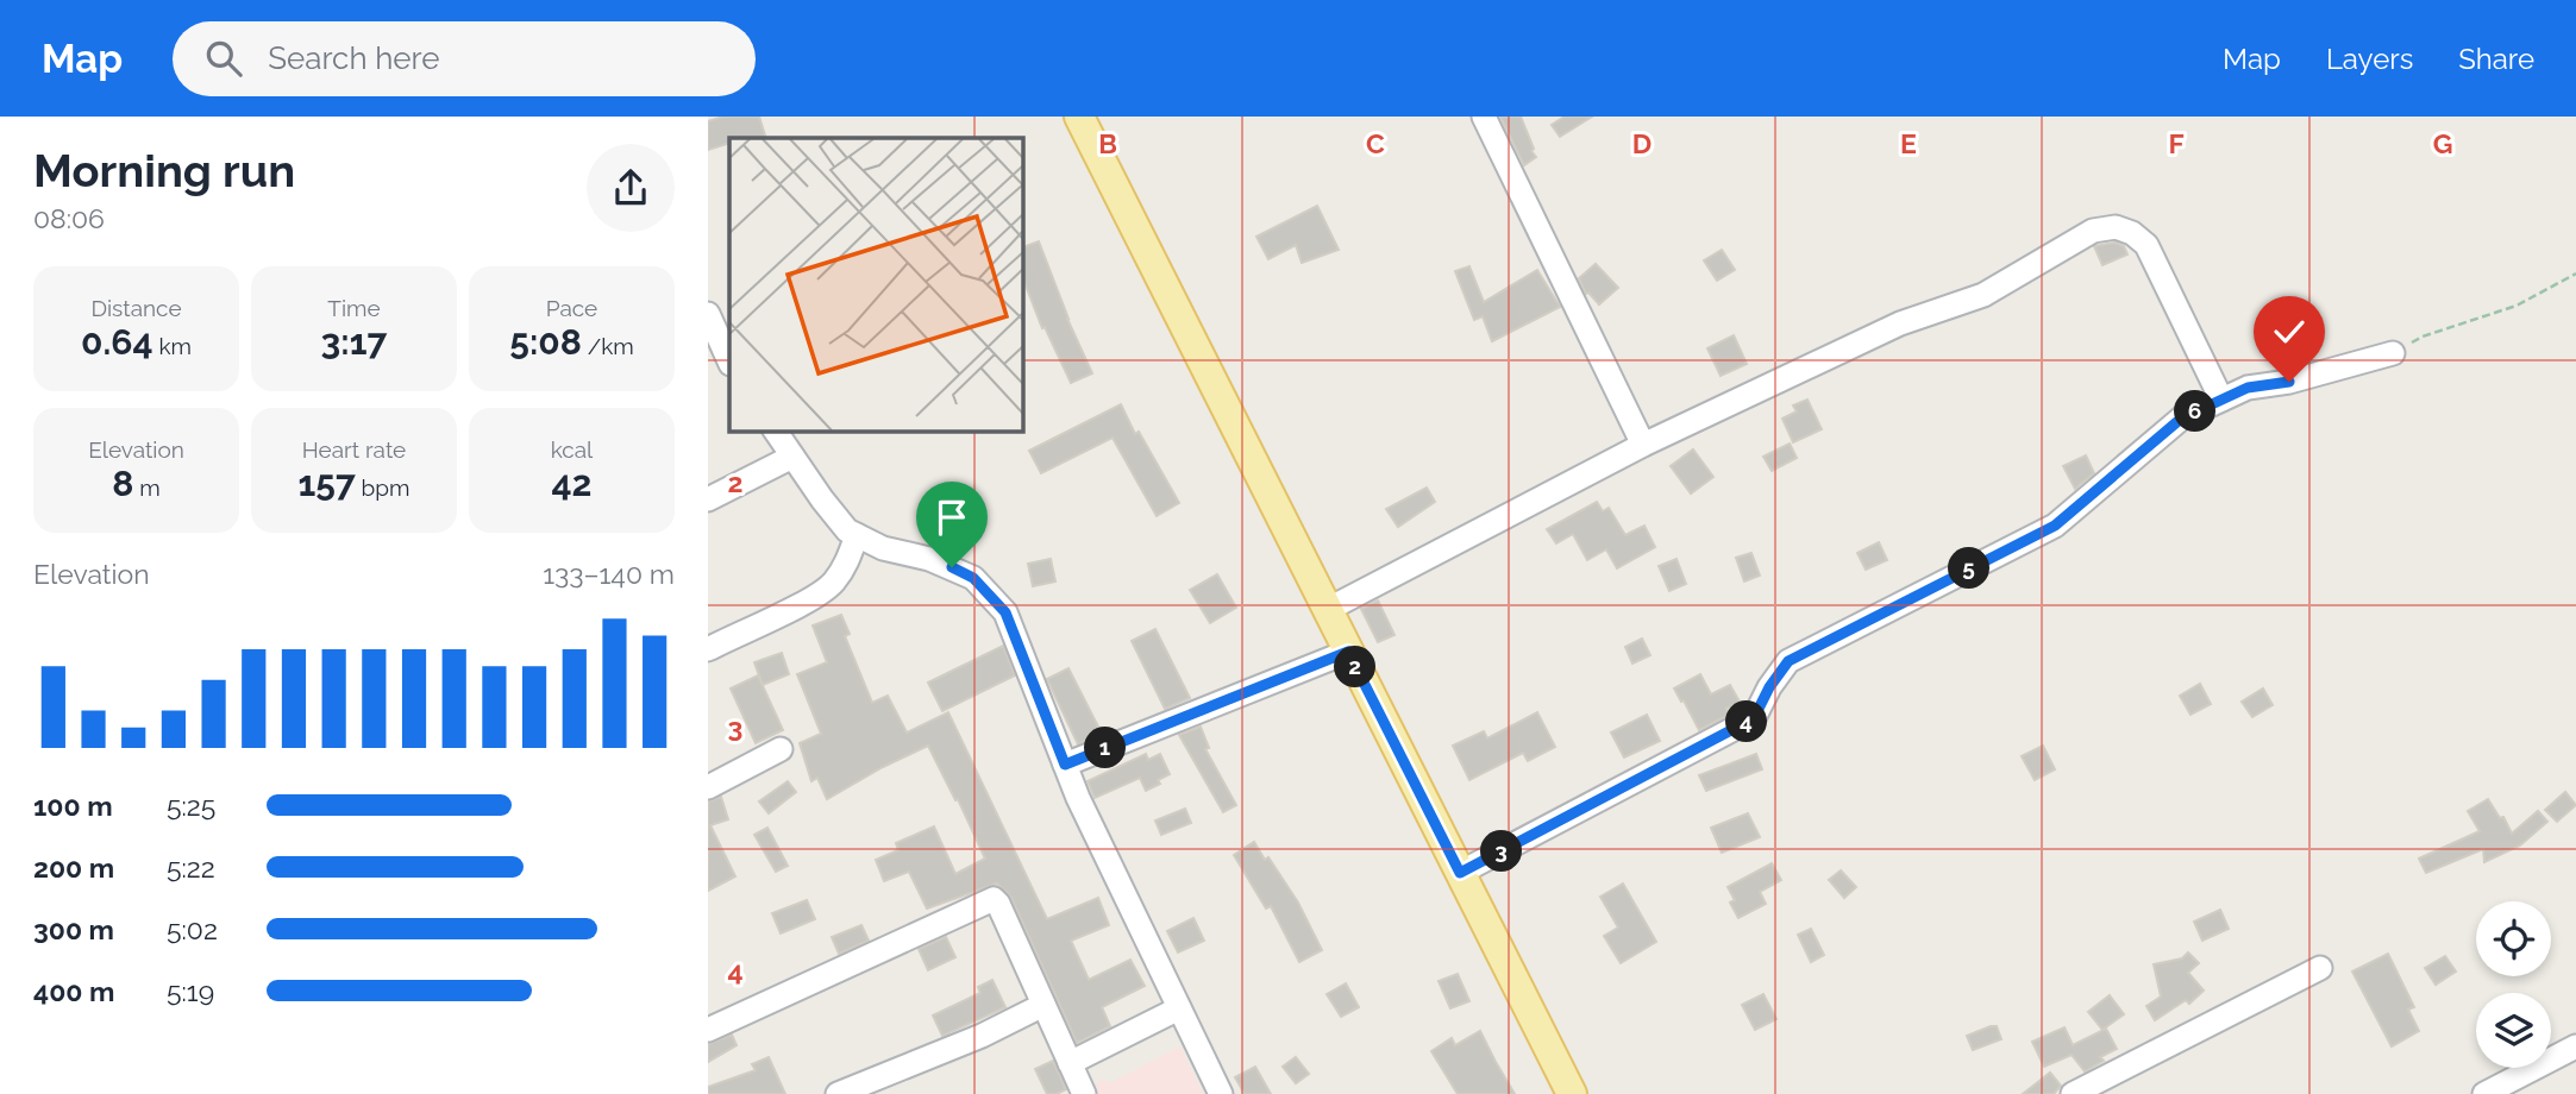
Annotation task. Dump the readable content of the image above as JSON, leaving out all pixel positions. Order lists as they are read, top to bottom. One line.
{"page":{"header":"Map","search":"Search here","nav":["Map","Layers","Share"],"heading":["Morning run","08:06"],"stats":[["Distance","0.64 km"],["Time","3:17"],["Pace","5:08 /km"],["Elevation","8 m"],["Heart rate","157 bpm"],["kcal","42"]],"pins":["6","5","2","4","1","3"],"chart":["Elevation","133–140 m"],"list":[{"name":"100 m","note":"5:25"},{"name":"200 m","note":"5:22"},{"name":"300 m","note":"5:02"},{"name":"400 m","note":"5:19"}]},"grid":{"columns":["B","C","D","E","F","G"],"rows":["2","3","4"]}}
